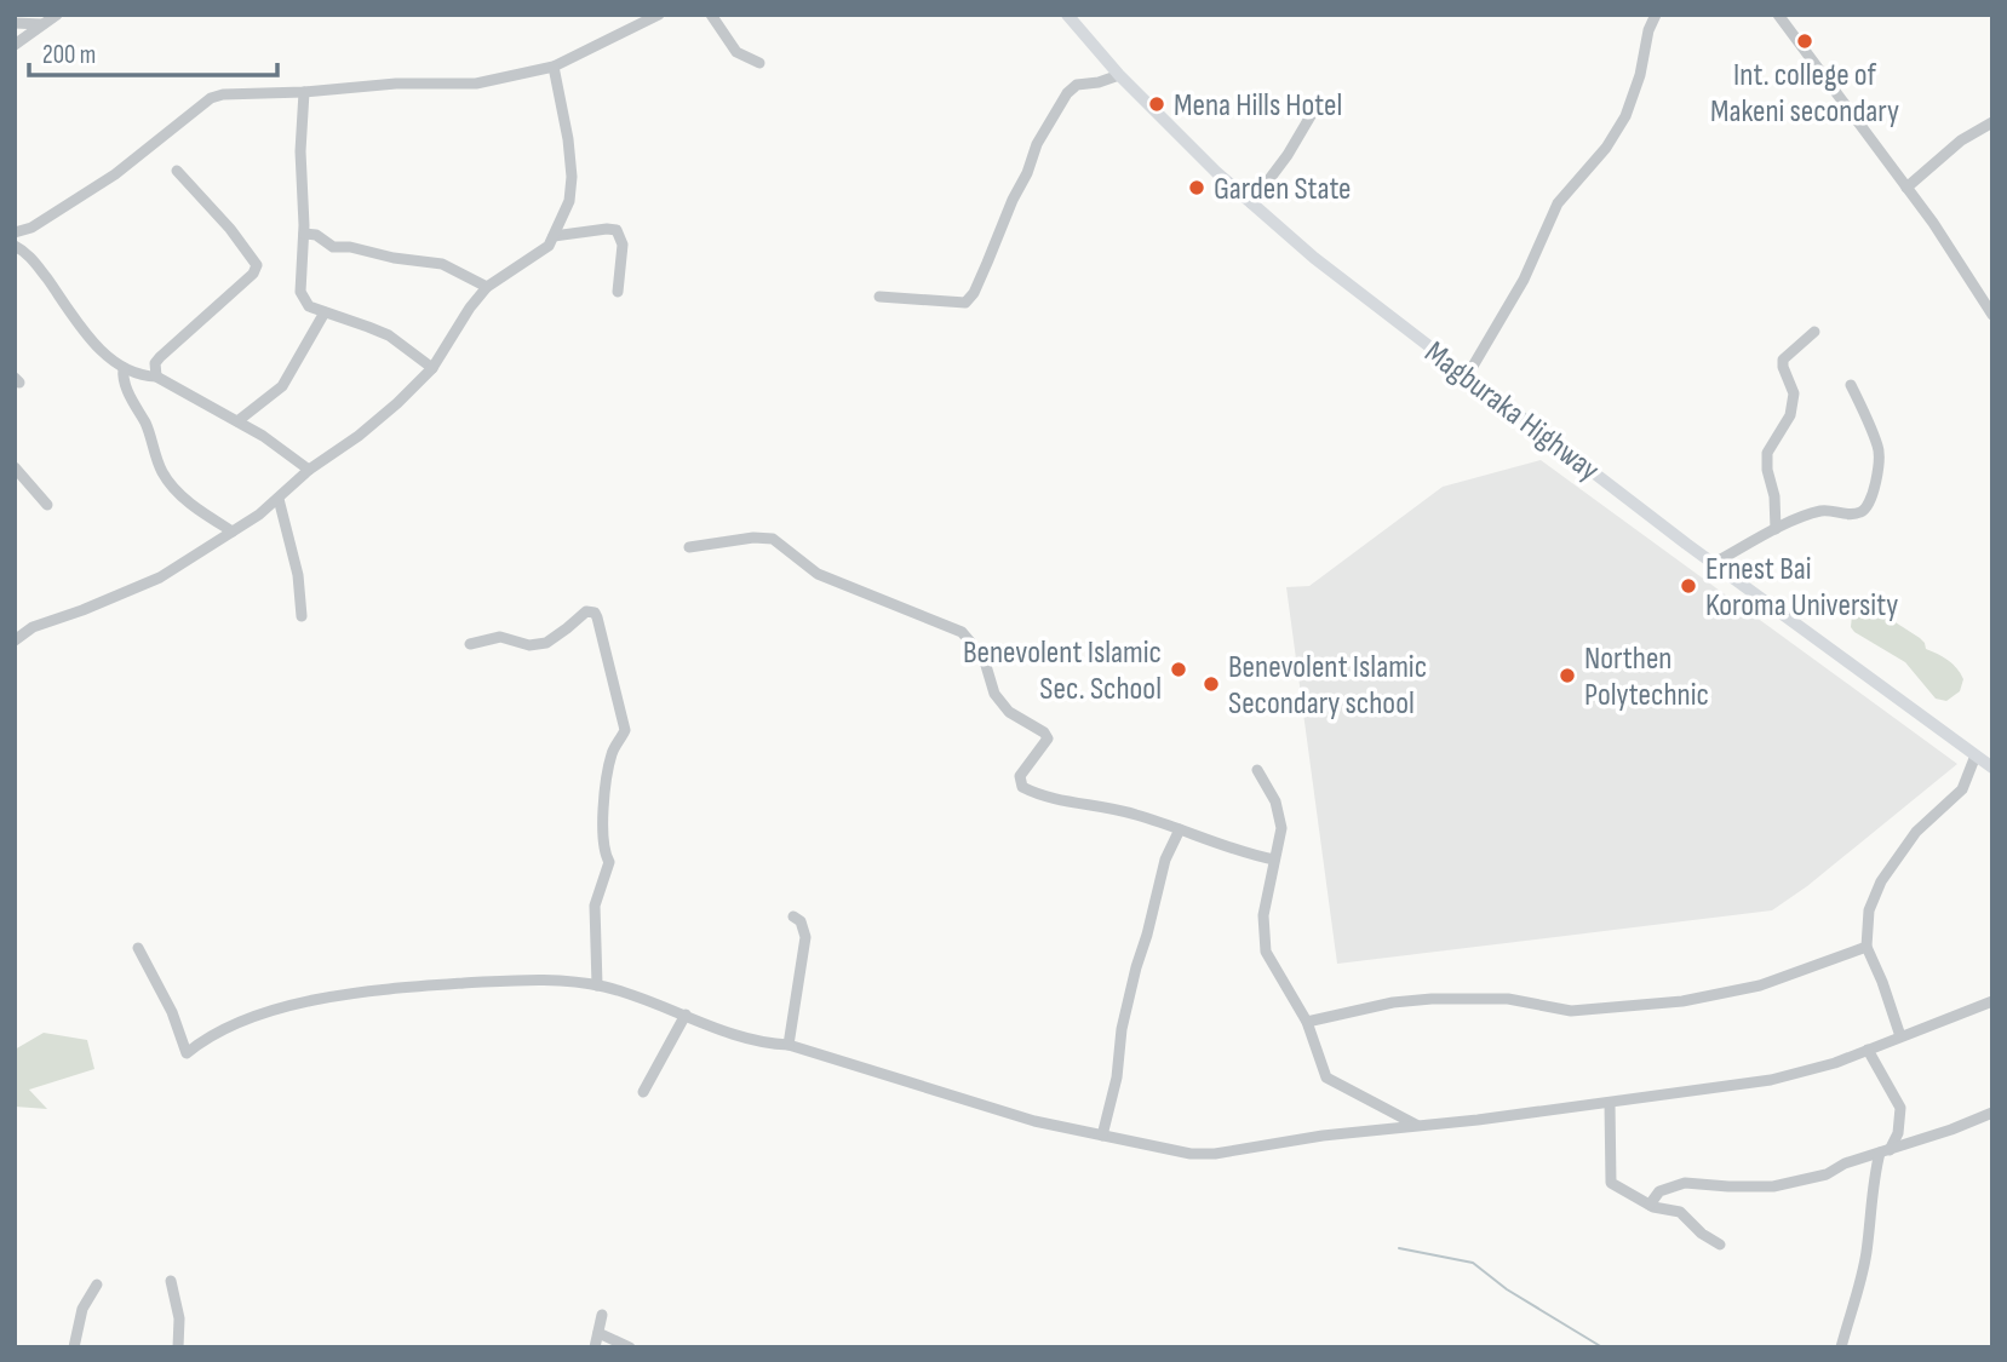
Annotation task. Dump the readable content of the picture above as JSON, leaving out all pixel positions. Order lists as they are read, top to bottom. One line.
{"streets":{"main road":["Magburaka Highway"]},"places":["Int. college of Makeni secondary","Mena Hills Hotel","Garden State","Ernest Bai Koroma University","Benevolent Islamic Sec. School","Northen Polytechnic","Benevolent Islamic Secondary school"],"scale_bar":"200 m"}
